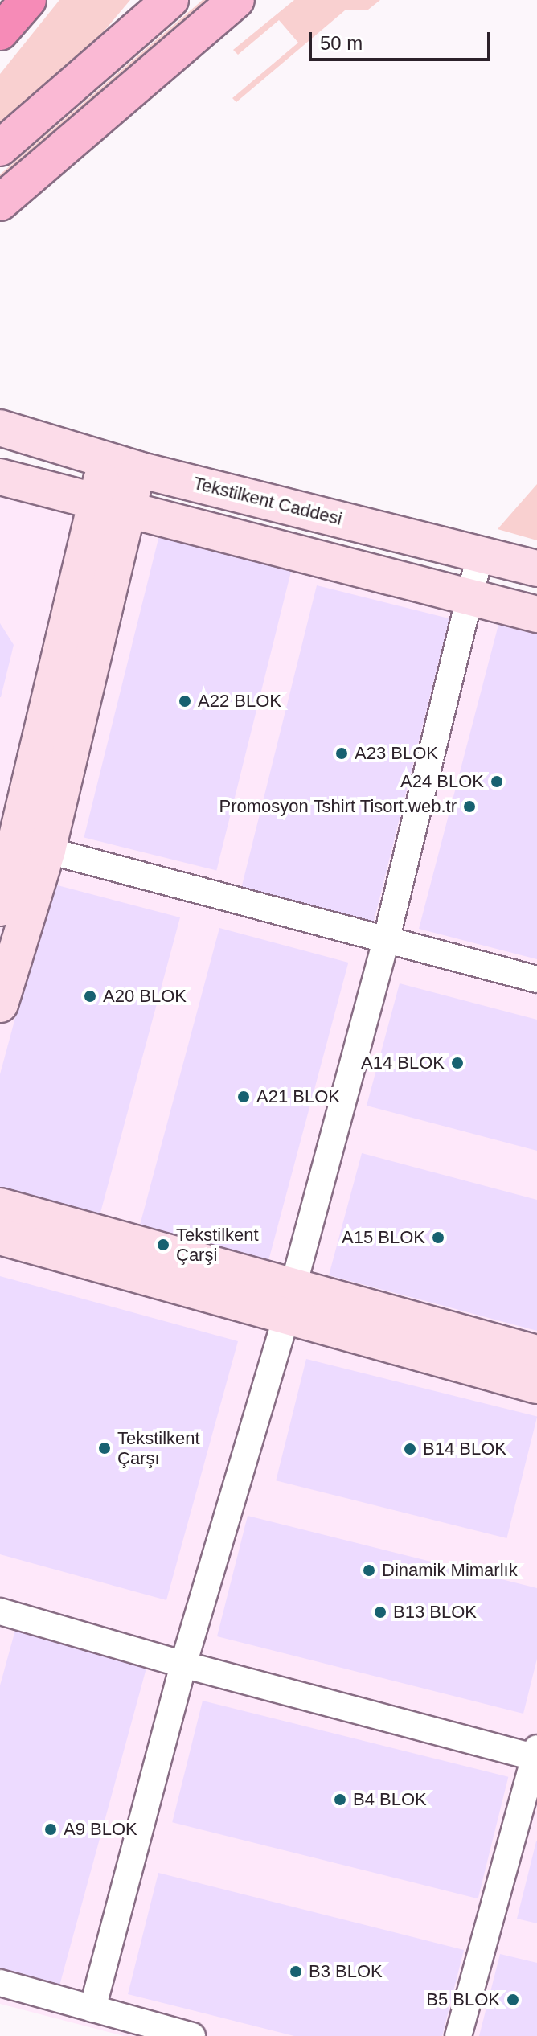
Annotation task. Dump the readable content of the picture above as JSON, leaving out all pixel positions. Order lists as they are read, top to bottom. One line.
{"streets":{"street":["Tekstilkent Caddesi"]},"places":["A22 BLOK","A23 BLOK","A24 BLOK","Promosyon Tshirt Tisort.web.tr","A20 BLOK","A14 BLOK","A21 BLOK","A15 BLOK","Tekstilkent Çarşi","Tekstilkent Çarşı","B14 BLOK","Dinamik Mimarlık","B13 BLOK","B4 BLOK","A9 BLOK","B3 BLOK","B5 BLOK"],"scale_bar":"50 m"}
